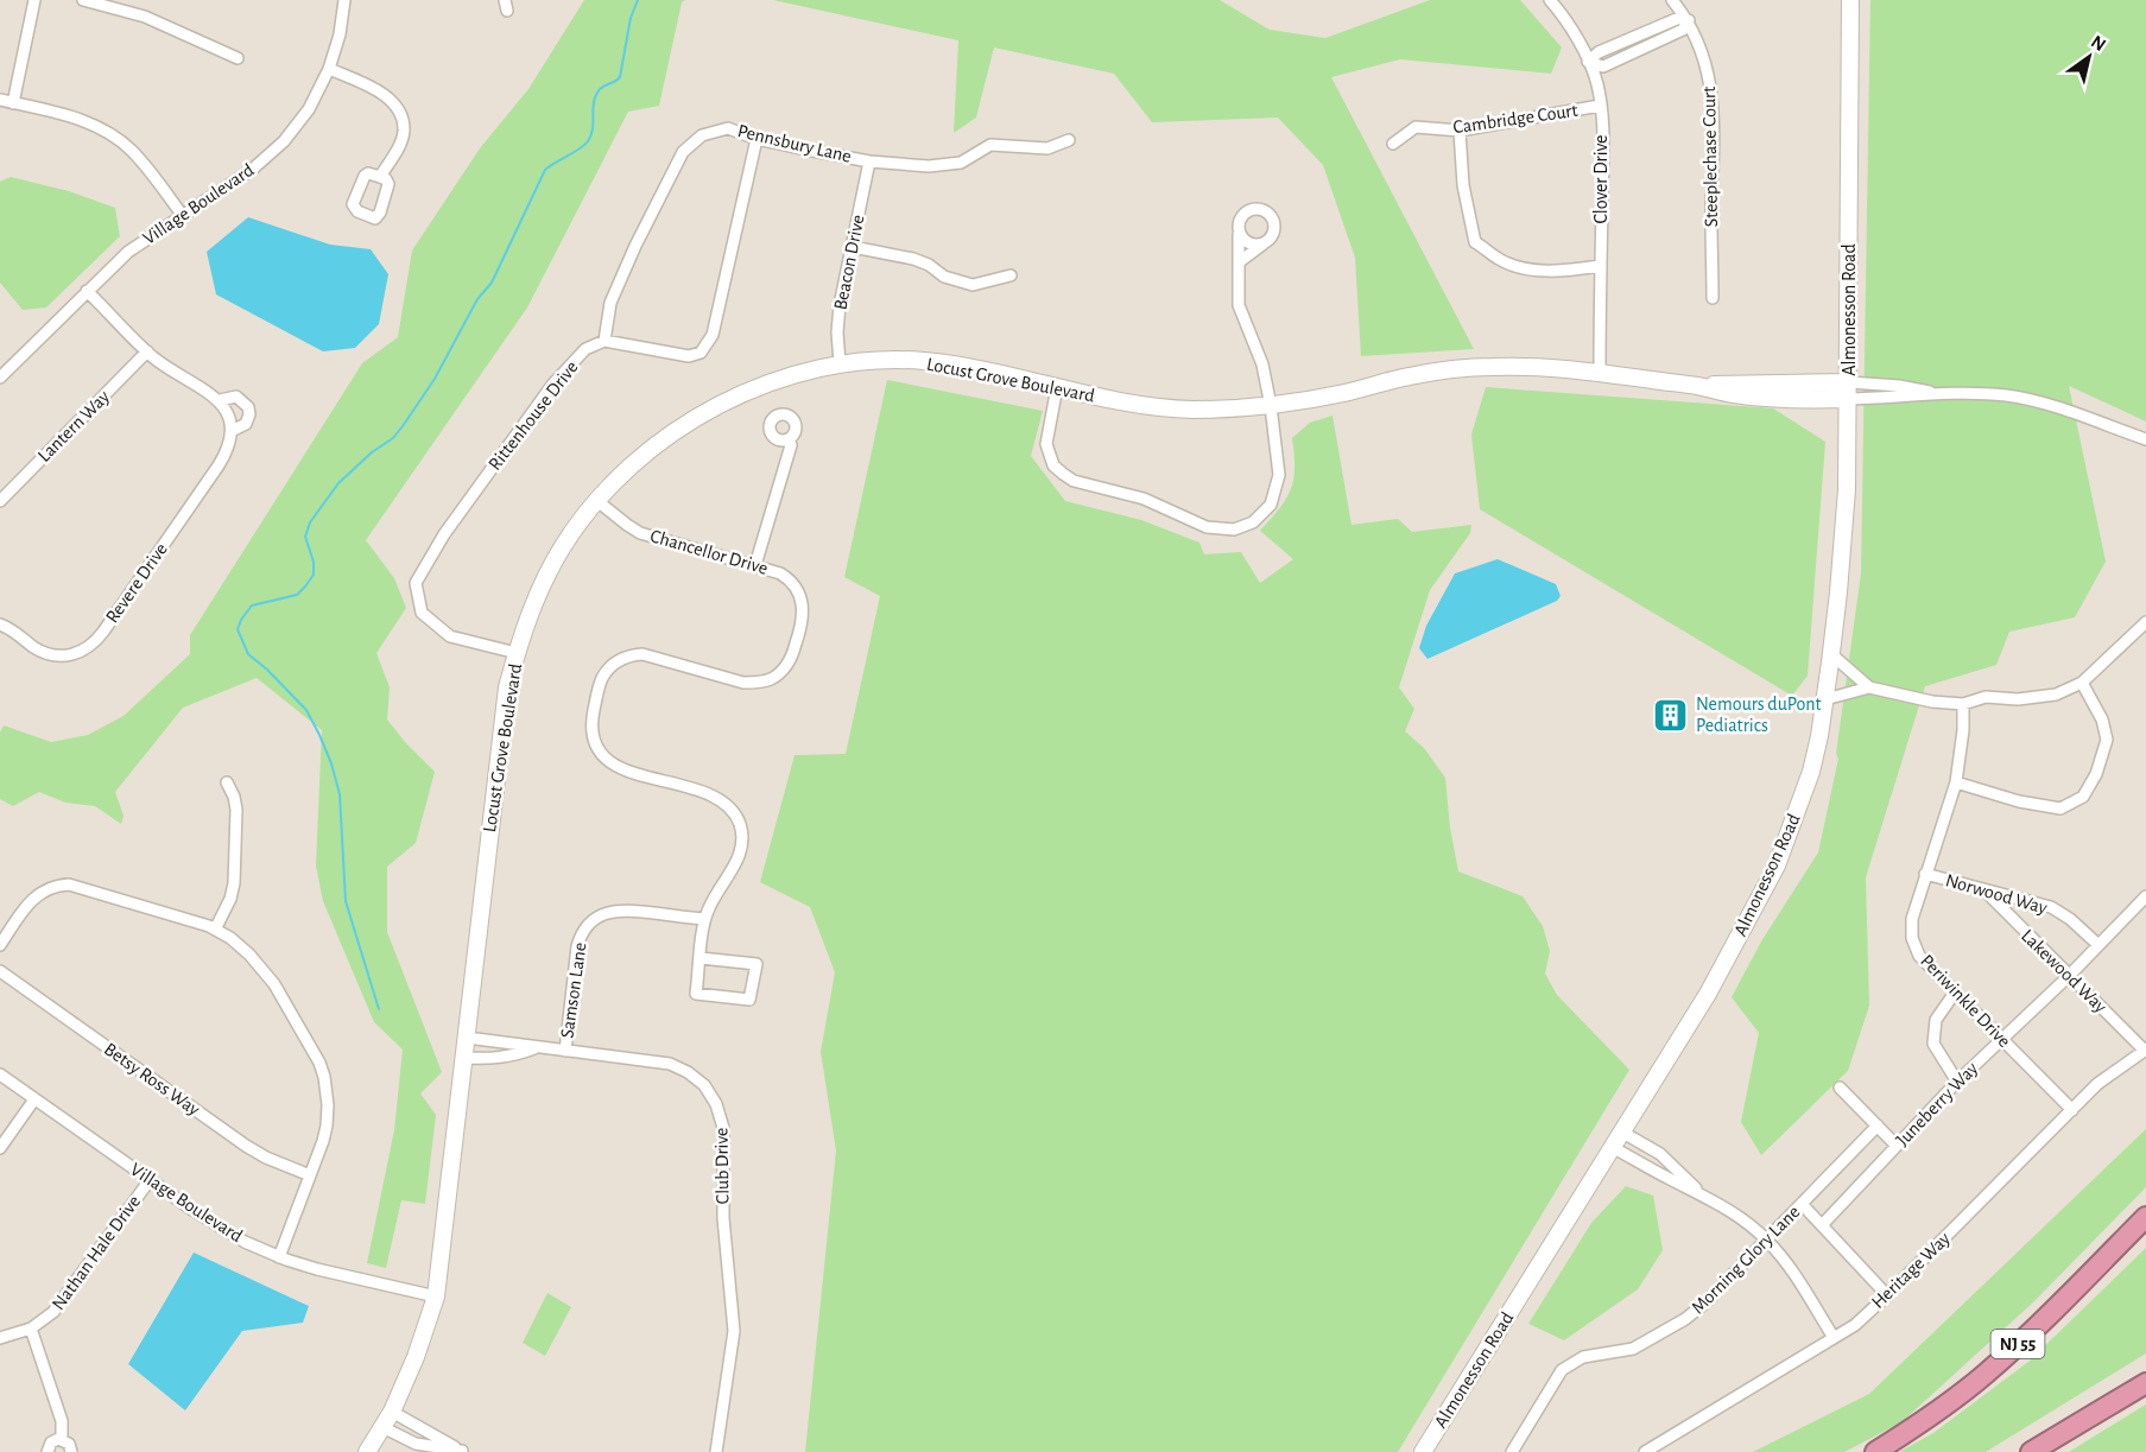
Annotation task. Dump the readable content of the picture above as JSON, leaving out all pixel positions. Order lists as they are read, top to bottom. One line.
{"streets":{"highway":["NJ 55"],"street":["Cambridge Court","Pennsbury Lane","Steeplechase Court","Clover Drive","Village Boulevard","Beacon Drive","Almonesson Road","Locust Grove Boulevard","Rittenhouse Drive","Lantern Way","Chancellor Drive","Revere Drive","Norwood Way","Lakewood Way","Samson Lane","Periwinkle Drive","Betsy Ross Way","Juneberry Way","Club Drive","Nathan Hale Drive","Morning Glory Lane","Heritage Way"]},"crossings":[["Cambridge Court","Clover Drive"],["Pennsbury Lane","Beacon Drive"],["Pennsbury Lane","Rittenhouse Drive"],["Clover Drive","Locust Grove Boulevard"],["Village Boulevard","Locust Grove Boulevard"],["Village Boulevard","Revere Drive"],["Village Boulevard","Nathan Hale Drive"],["Beacon Drive","Locust Grove Boulevard"],["Almonesson Road","Locust Grove Boulevard"],["Locust Grove Boulevard","Rittenhouse Drive"],["Locust Grove Boulevard","Chancellor Drive"],["Locust Grove Boulevard","Club Drive"],["Lantern Way","Revere Drive"],["Chancellor Drive","Samson Lane"],["Norwood Way","Lakewood Way"],["Norwood Way","Periwinkle Drive"],["Norwood Way","Juneberry Way"],["Lakewood Way","Juneberry Way"],["Lakewood Way","Heritage Way"],["Samson Lane","Club Drive"],["Periwinkle Drive","Juneberry Way"],["Periwinkle Drive","Heritage Way"]],"places":{"building":["Nemours duPont Pediatrics"]},"north":"top right"}
